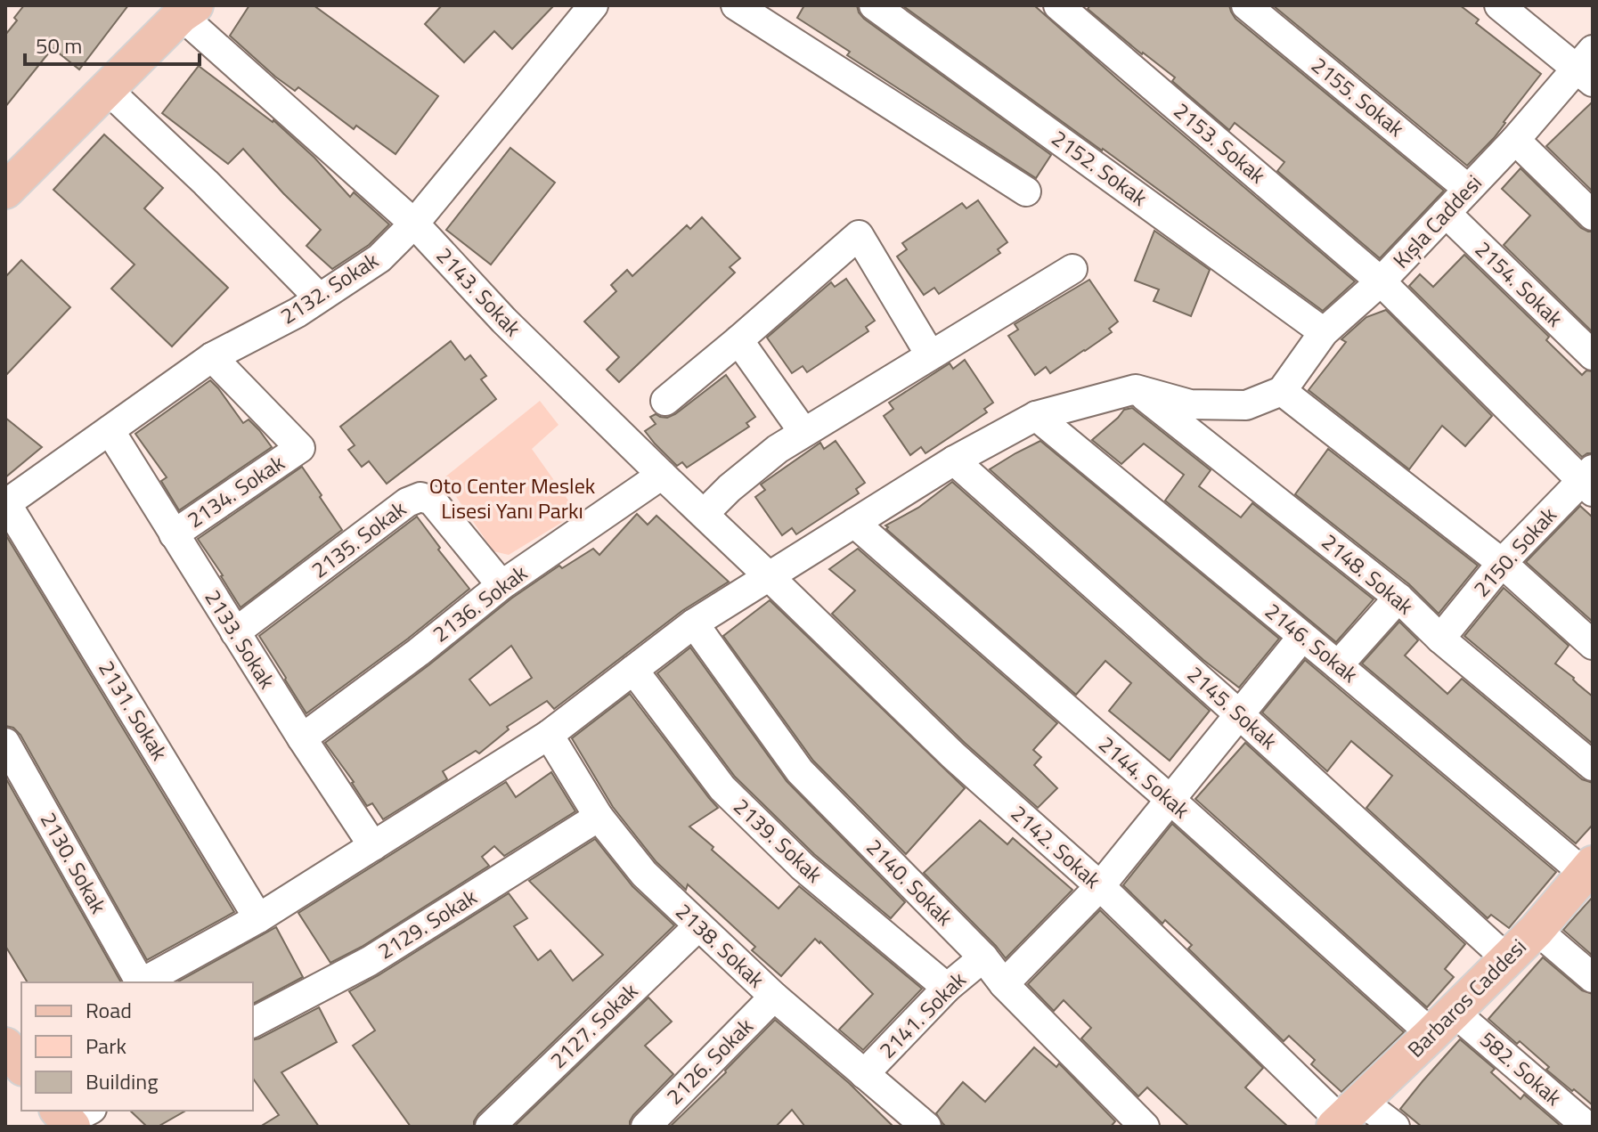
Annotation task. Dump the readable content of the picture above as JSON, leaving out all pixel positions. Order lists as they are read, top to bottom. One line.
{"streets":{"main road":["Barbaros Caddesi"],"street":["2155. Sokak","2153. Sokak","2152. Sokak","Kışla Caddesi","2154. Sokak","2132. Sokak","2143. Sokak","2134. Sokak","2135. Sokak","2150. Sokak","2148. Sokak","2136. Sokak","2133. Sokak","2146. Sokak","2145. Sokak","2131. Sokak","2144. Sokak","2139. Sokak","2142. Sokak","2130. Sokak","2140. Sokak","2129. Sokak","2138. Sokak","2141. Sokak","2127. Sokak","2126. Sokak","582. Sokak"]},"crossings":[["2155. Sokak","Kışla Caddesi"],["2153. Sokak","Kışla Caddesi"],["2153. Sokak","2150. Sokak"],["2152. Sokak","Kışla Caddesi"],["Kışla Caddesi","2154. Sokak"],["2132. Sokak","2143. Sokak"],["2132. Sokak","2134. Sokak"],["2132. Sokak","2133. Sokak"],["2132. Sokak","2131. Sokak"],["2143. Sokak","2136. Sokak"],["2143. Sokak","2142. Sokak"],["2134. Sokak","2133. Sokak"],["2135. Sokak","2136. Sokak"],["2135. Sokak","2133. Sokak"],["2150. Sokak","2148. Sokak"],["2136. Sokak","2133. Sokak"],["2146. Sokak","Barbaros Caddesi"],["2145. Sokak","Barbaros Caddesi"],["2144. Sokak","Barbaros Caddesi"],["2144. Sokak","582. Sokak"],["2139. Sokak","2141. Sokak"],["2142. Sokak","Barbaros Caddesi"],["2140. Sokak","2141. Sokak"],["2129. Sokak","2138. Sokak"],["2138. Sokak","2141. Sokak"],["2138. Sokak","2127. Sokak"],["2138. Sokak","2126. Sokak"],["Barbaros Caddesi","582. Sokak"]],"parks":["Oto Center Meslek Lisesi Yanı Parkı"],"legend":["Road","Park","Building"],"scale_bar":"50 m"}
